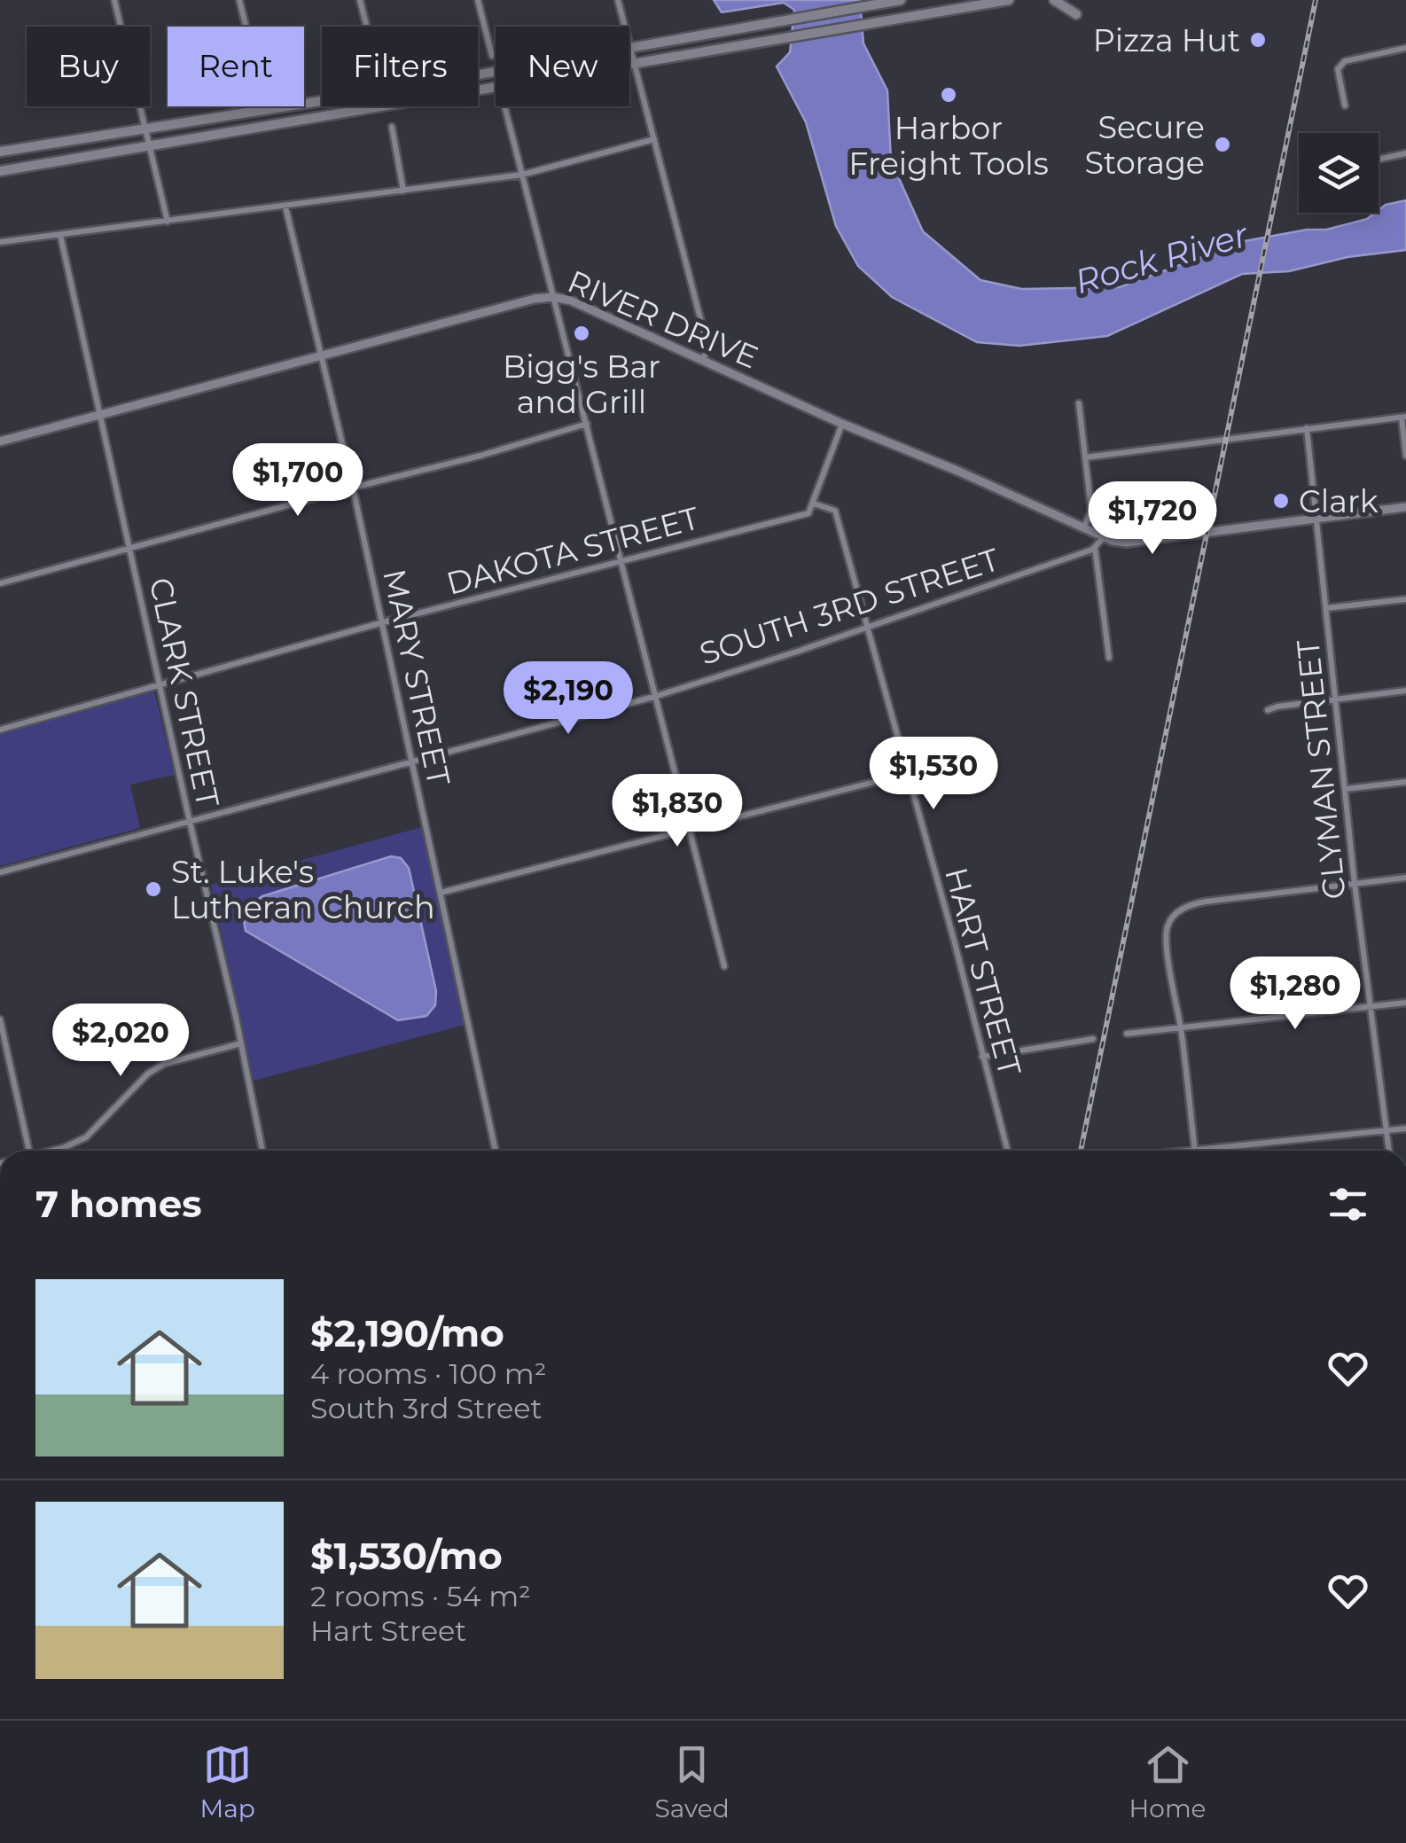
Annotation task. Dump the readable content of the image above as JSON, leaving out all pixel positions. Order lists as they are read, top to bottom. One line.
{"streets":{"street":["RIVER DRIVE","DAKOTA STREET","SOUTH 3RD STREET","MARY STREET","CLARK STREET","CLYMAN STREET","HART STREET"]},"crossings":[["RIVER DRIVE","SOUTH 3RD STREET"],["RIVER DRIVE","MARY STREET"],["RIVER DRIVE","CLARK STREET"],["DAKOTA STREET","MARY STREET"],["DAKOTA STREET","CLARK STREET"],["DAKOTA STREET","HART STREET"],["SOUTH 3RD STREET","MARY STREET"],["SOUTH 3RD STREET","CLARK STREET"],["SOUTH 3RD STREET","HART STREET"]],"water":["Rock River"],"places":["Pizza Hut","Harbor Freight Tools","Secure Storage","Bigg's Bar and Grill","Clark","St. Luke's Lutheran Church"],"page":{"chip":["Buy","Rent","Filters","New"],"price":["$1,700","$1,720","$2,190","$1,530","$1,830","$1,280","$2,020"],"heading":"7 homes","list":[{"name":"$2,190/mo","note":"4 rooms · 100 m² · South 3rd Street"},{"name":"$1,530/mo","note":"2 rooms · 54 m² · Hart Street"}],"tabs":["Map","Saved","Home"]}}
